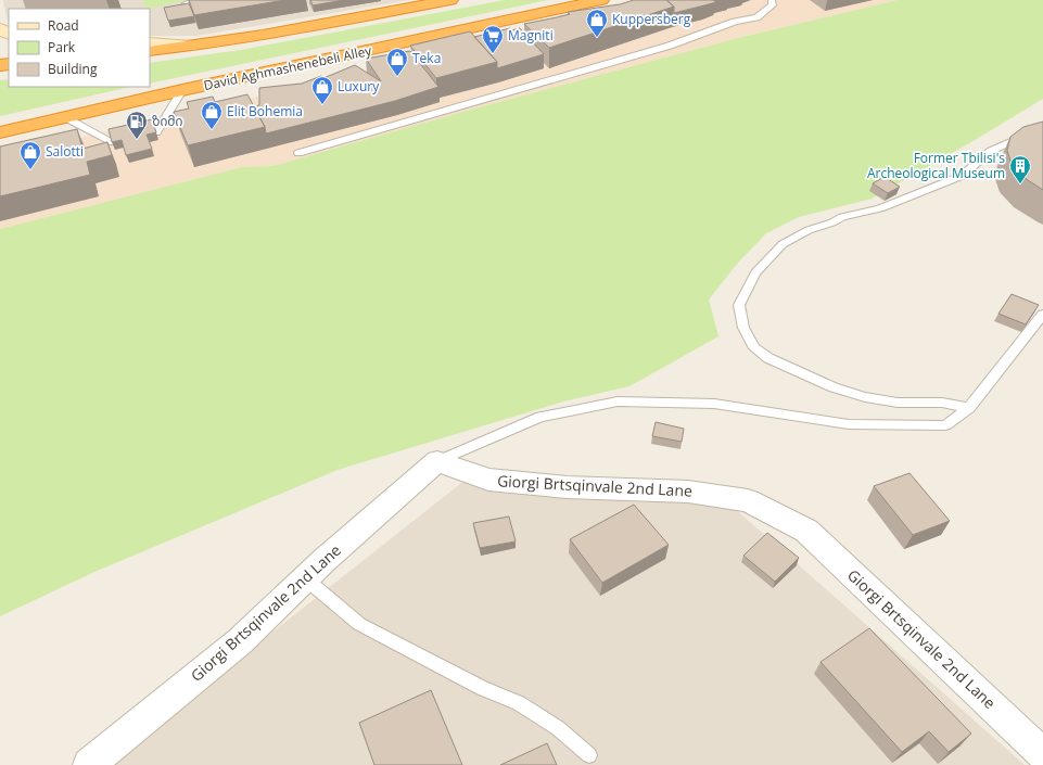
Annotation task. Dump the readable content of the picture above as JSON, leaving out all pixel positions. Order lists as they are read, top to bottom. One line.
{"streets":{"highway":["David Aghmashenebeli Alley"],"street":["Giorgi Brtsqinvale 2nd Lane"]},"places":{"shop":["Kuppersberg","Teka","Luxury","Elit Bohemia","Salotti"],"supermarket":["Magniti"],"fuel station":["ზიმი"],"building":["Former Tbilisi's Archeological Museum"]},"legend":["Road","Park","Building"]}
